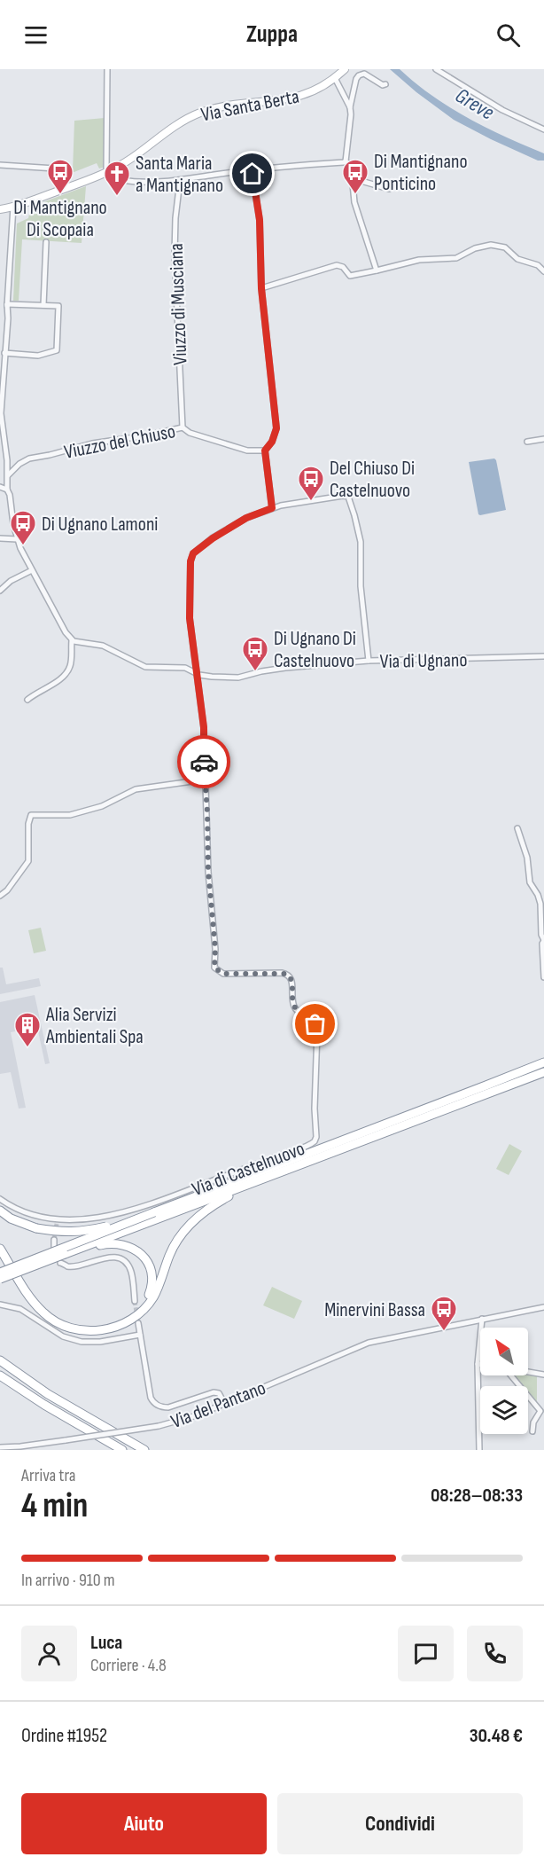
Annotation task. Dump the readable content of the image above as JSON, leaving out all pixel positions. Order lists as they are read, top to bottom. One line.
{"streets":{"street":["Via Santa Berta","Viuzzo di Musciana","Viuzzo del Chiuso","Via di Ugnano","Via di Castelnuovo","Via del Pantano"]},"crossings":[["Viuzzo di Musciana","Viuzzo del Chiuso"],["Via di Ugnano","Via di Castelnuovo"]],"water":["Greve"],"places":{"bus stop":["Di Mantignano Di Scopaia","Di Mantignano Ponticino","Del Chiuso Di Castelnuovo","Di Ugnano Lamoni","Di Ugnano Di Castelnuovo","Minervini Bassa"],"church":["Santa Maria a Mantignano"],"building":["Alia Servizi Ambientali Spa"]},"north":"top left","page":{"header":"Zuppa","heading":["4 min","Arriva tra","08:28–08:33"],"panel":["Luca","Corriere · 4.8","Ordine #1952","30.48 €"],"bar":"In arrivo · 910 m","buttons":["Aiuto","Condividi"]}}
